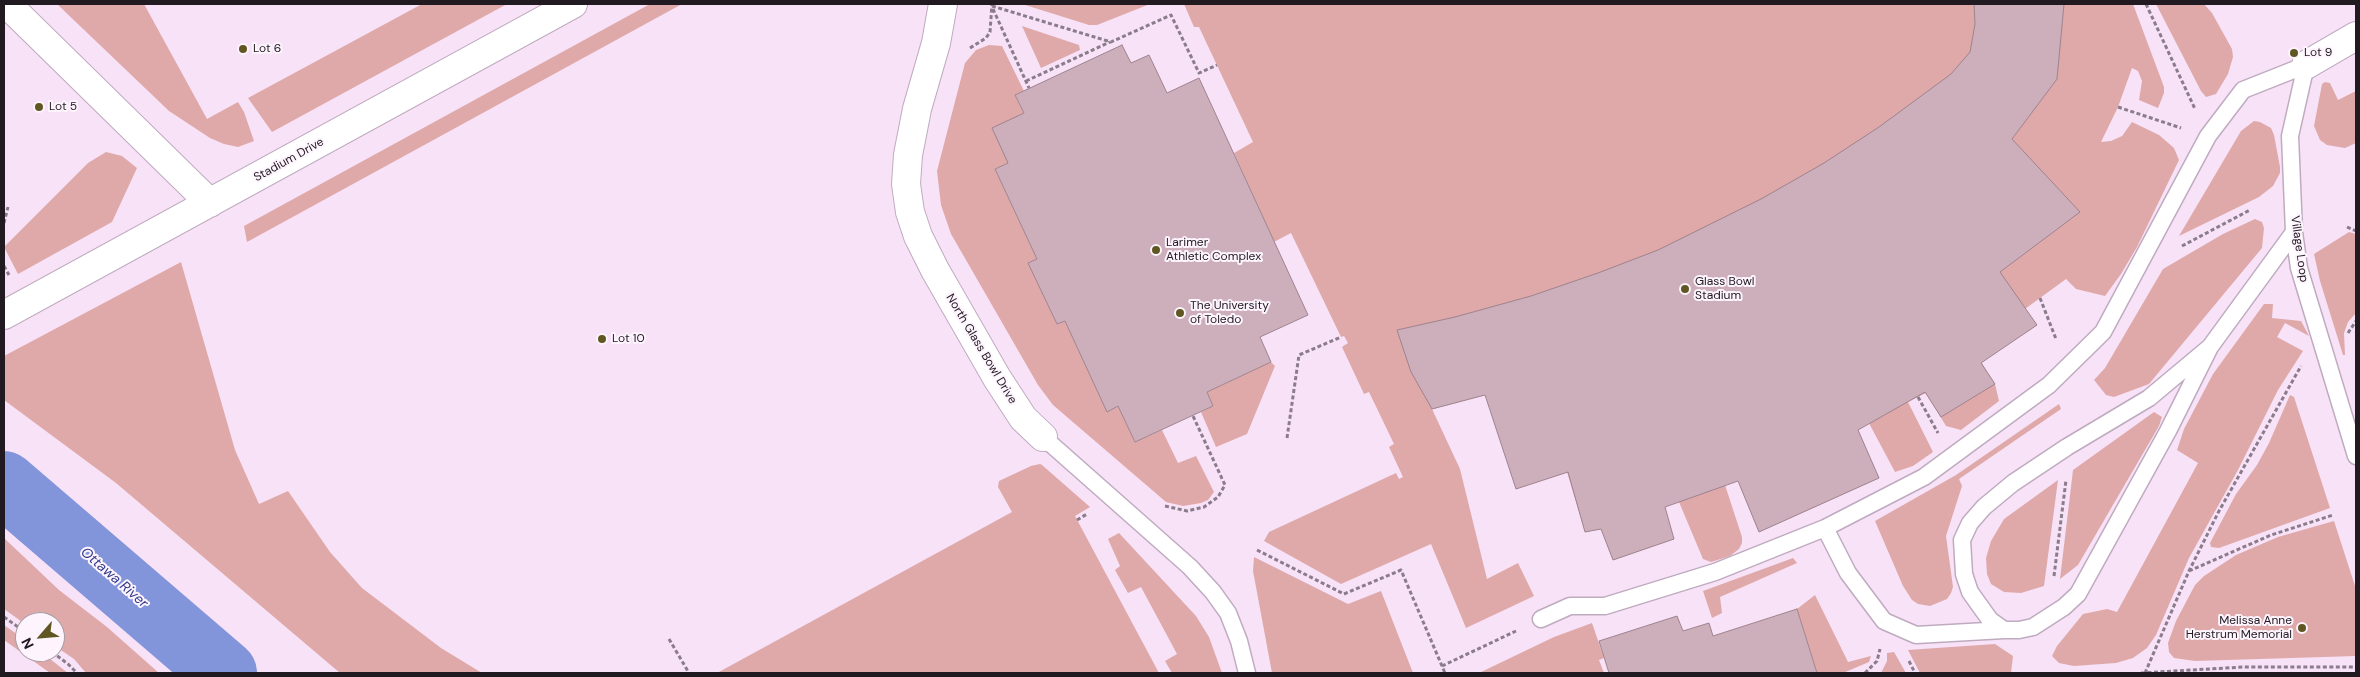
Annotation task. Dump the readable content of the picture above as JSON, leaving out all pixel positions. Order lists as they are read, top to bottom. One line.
{"streets":{"street":["Stadium Drive","North Glass Bowl Drive"],"lane":["Village Loop"]},"water":["Ottawa River"],"places":["Lot 6","Lot 9","Lot 5","Larimer Athletic Complex","Glass Bowl Stadium","The University of Toledo","Lot 10","Melissa Anne Herstrum Memorial"],"north":"bottom left"}
